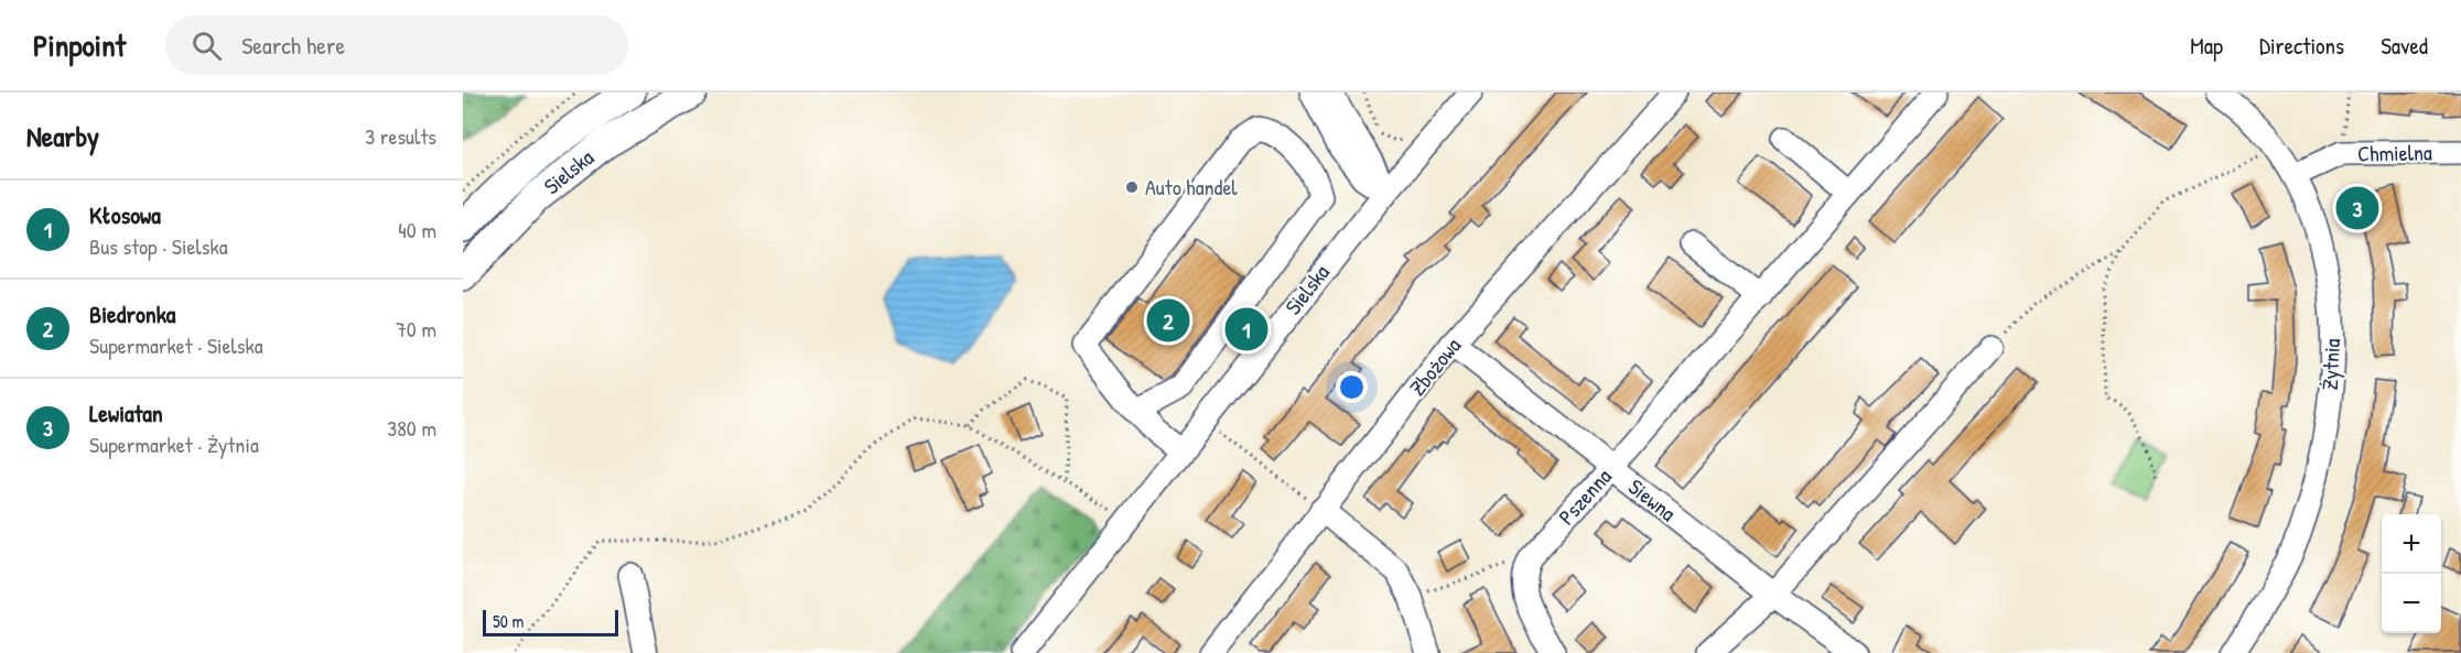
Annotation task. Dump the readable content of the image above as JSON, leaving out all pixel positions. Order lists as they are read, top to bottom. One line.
{"streets":{"main road":["Sielska"],"street":["Chmielna","Żytnia","Zbożowa","Pszenna","Siewna"]},"crossings":[["Chmielna","Żytnia"],["Zbożowa","Siewna"],["Pszenna","Siewna"]],"places":["Auto handel"],"scale_bar":"50 m","page":{"header":"Pinpoint","search":"Search here","nav":["Map","Directions","Saved"],"heading":["Nearby","3 results"],"list":[{"mark":"1","name":"Kłosowa","note":"Bus stop · Sielska","value":"40 m"},{"mark":"2","name":"Biedronka","note":"Supermarket · Sielska","value":"70 m"},{"mark":"3","name":"Lewiatan","note":"Supermarket · Żytnia","value":"380 m"}],"pins":["3","2","1"],"map_buttons":["+","−"],"scale":"50 m"}}
